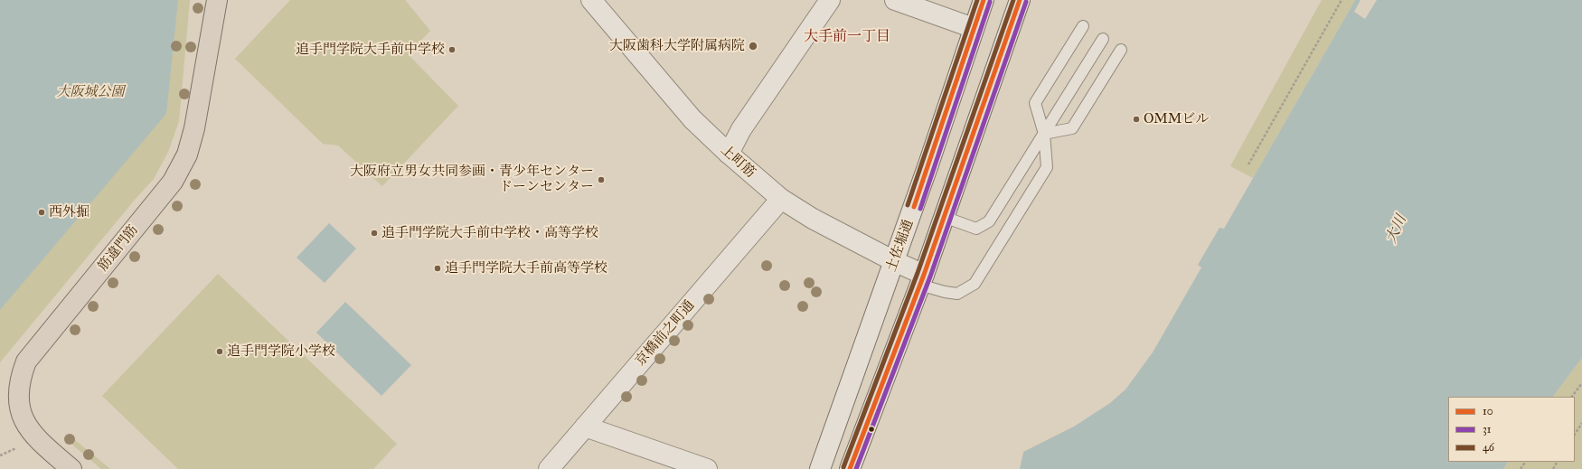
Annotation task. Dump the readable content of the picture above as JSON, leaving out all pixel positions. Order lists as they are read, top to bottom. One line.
{"streets":{"main road":["筋違門筋"],"street":["上町筋","土佐堀通","京橋前之町通"]},"crossings":[["上町筋","土佐堀通"],["上町筋","京橋前之町通"]],"districts":["大手前一丁目"],"water":["大川"],"parks":["大阪城公園"],"places":["大阪歯科大学附属病院","追手門学院大手前中学校","OMMビル","大阪府立男女共同参画・青少年センター ドーンセンター","西外掘","追手門学院大手前中学校・高等学校","追手門学院大手前高等学校","追手門学院小学校"],"lines":["transit line 10","transit line 46","transit line 31"],"legend":["10","31","46"]}
